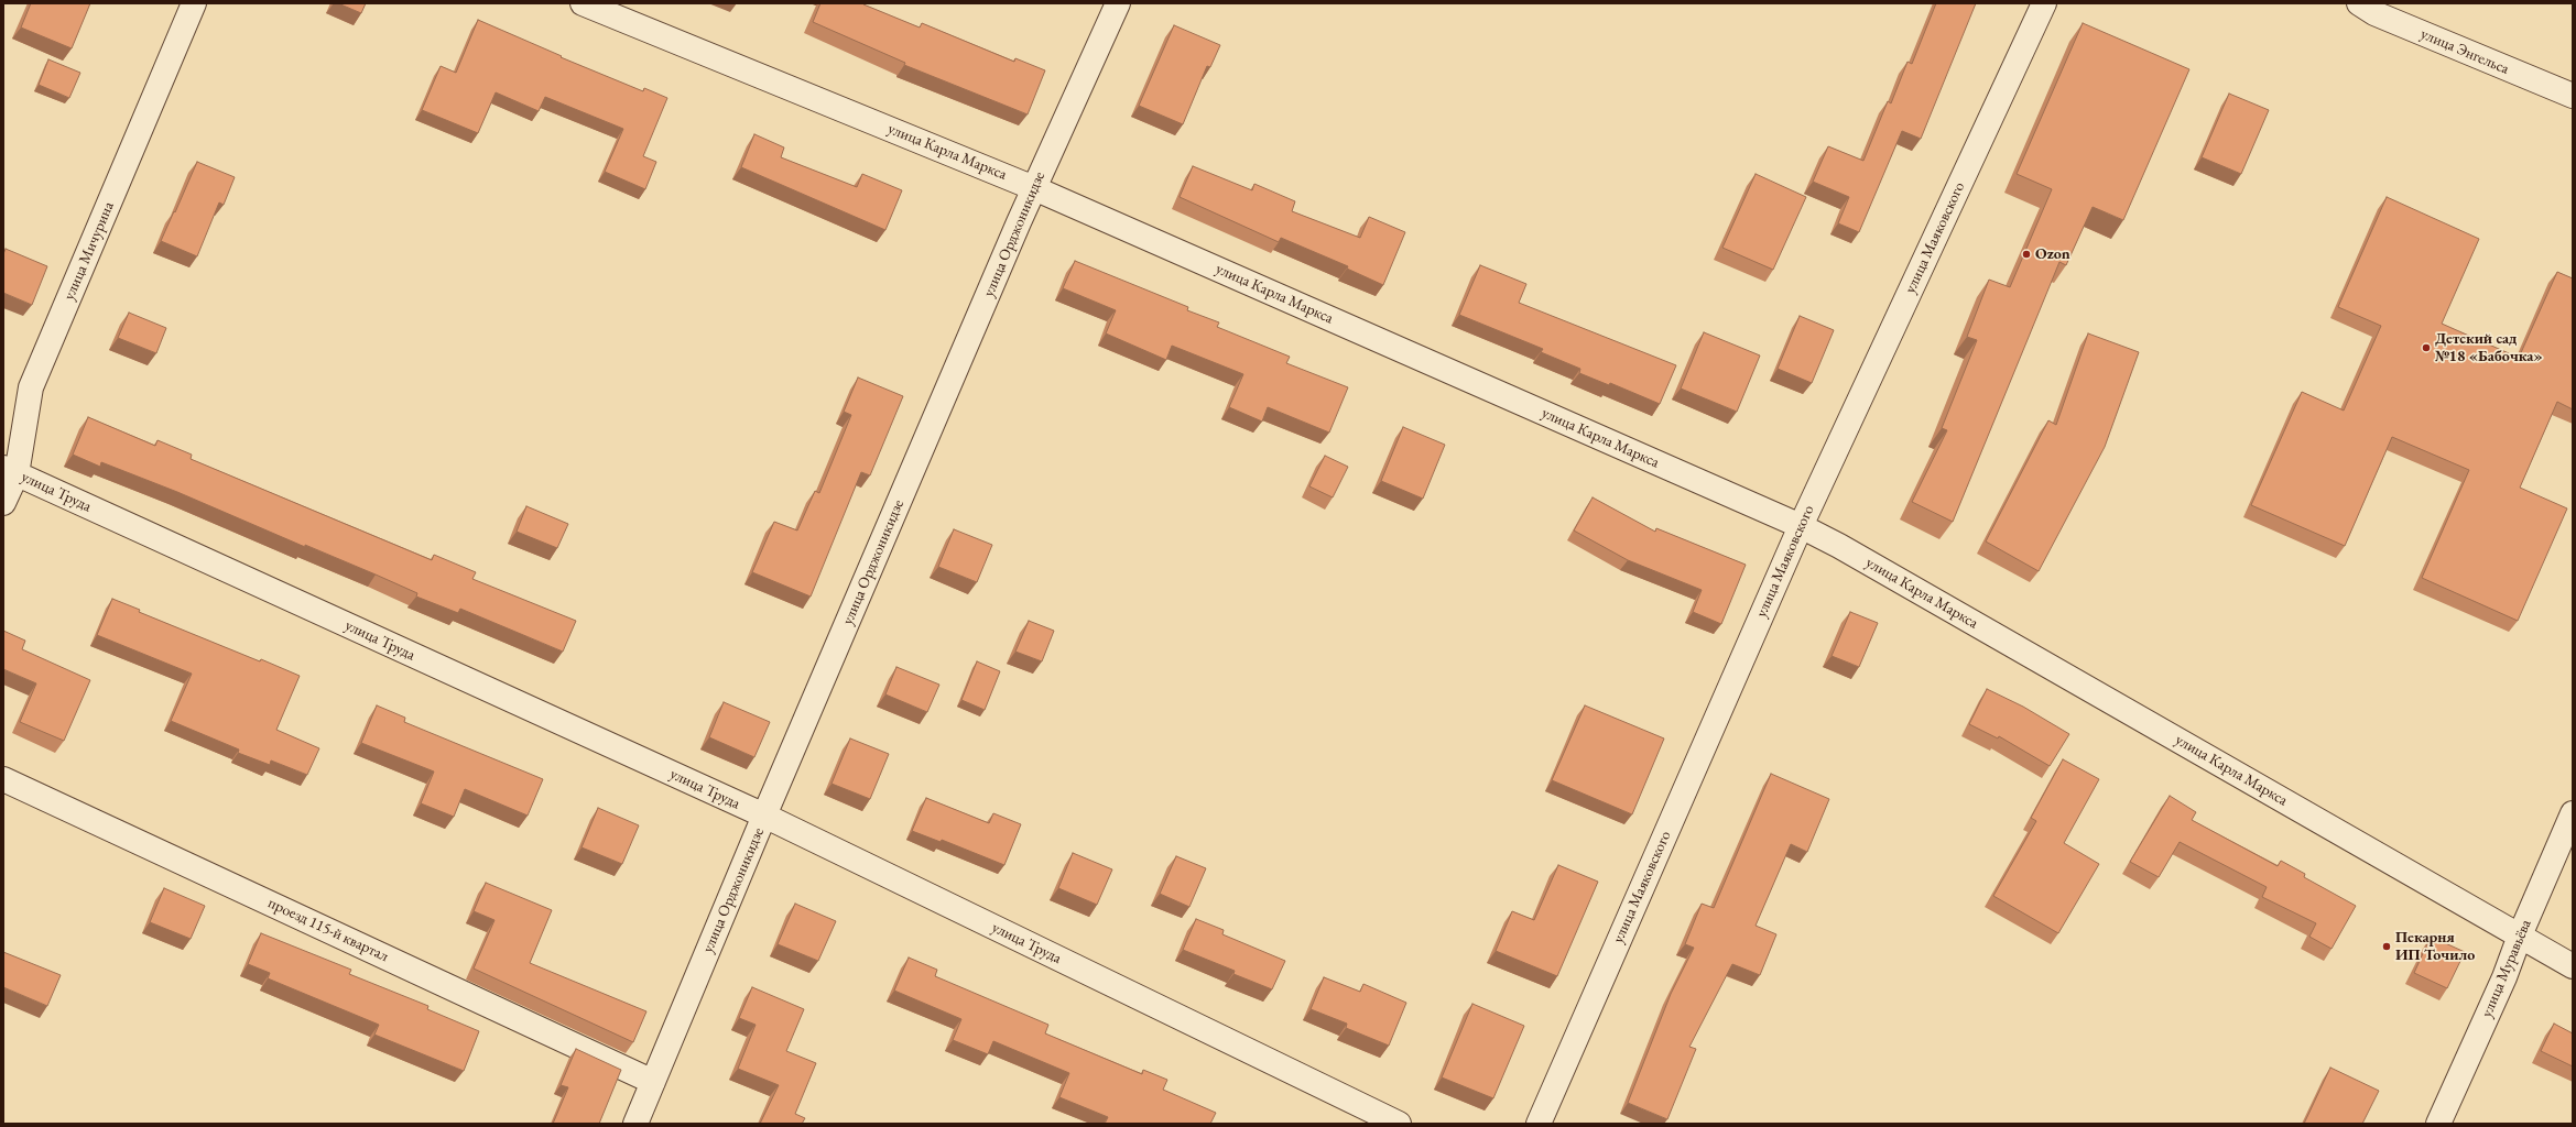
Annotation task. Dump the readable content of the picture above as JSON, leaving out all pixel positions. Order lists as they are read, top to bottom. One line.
{"streets":{"street":["улица Энгельса","улица Карла Маркса","улица Орджоникидзе","улица Маяковского","улица Мичурина","улица Труда","проезд 115-й квартал","улица Муравьёва"]},"crossings":[["улица Карла Маркса","улица Орджоникидзе"],["улица Карла Маркса","улица Маяковского"],["улица Карла Маркса","улица Муравьёва"],["улица Орджоникидзе","улица Труда"],["улица Орджоникидзе","проезд 115-й квартал"],["улица Мичурина","улица Труда"]],"places":["Ozon","Детский сад №18 «Бабочка»","Пекарня ИП Точило"]}
